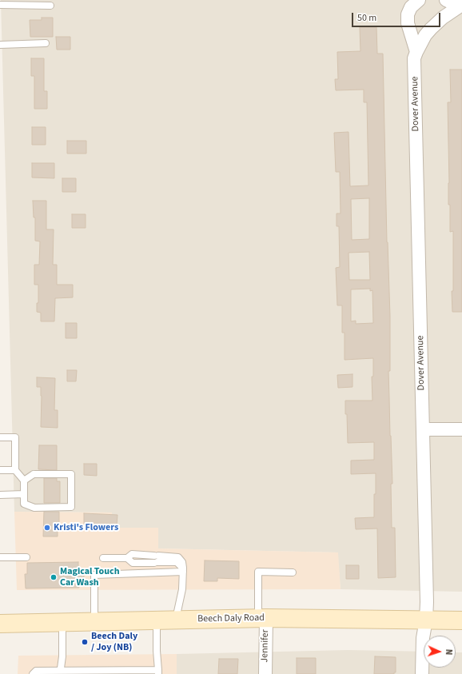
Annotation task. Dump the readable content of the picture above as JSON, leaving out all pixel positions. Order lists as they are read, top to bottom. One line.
{"streets":{"main road":["Beech Daly Road"],"street":["Dover Avenue","Jennifer"]},"crossings":[["Dover Avenue","Beech Daly Road"],["Beech Daly Road","Jennifer"]],"places":["Kristi's Flowers","Magical Touch Car Wash","Beech Daly / Joy (NB)"],"scale_bar":"50 m","north":"right"}
